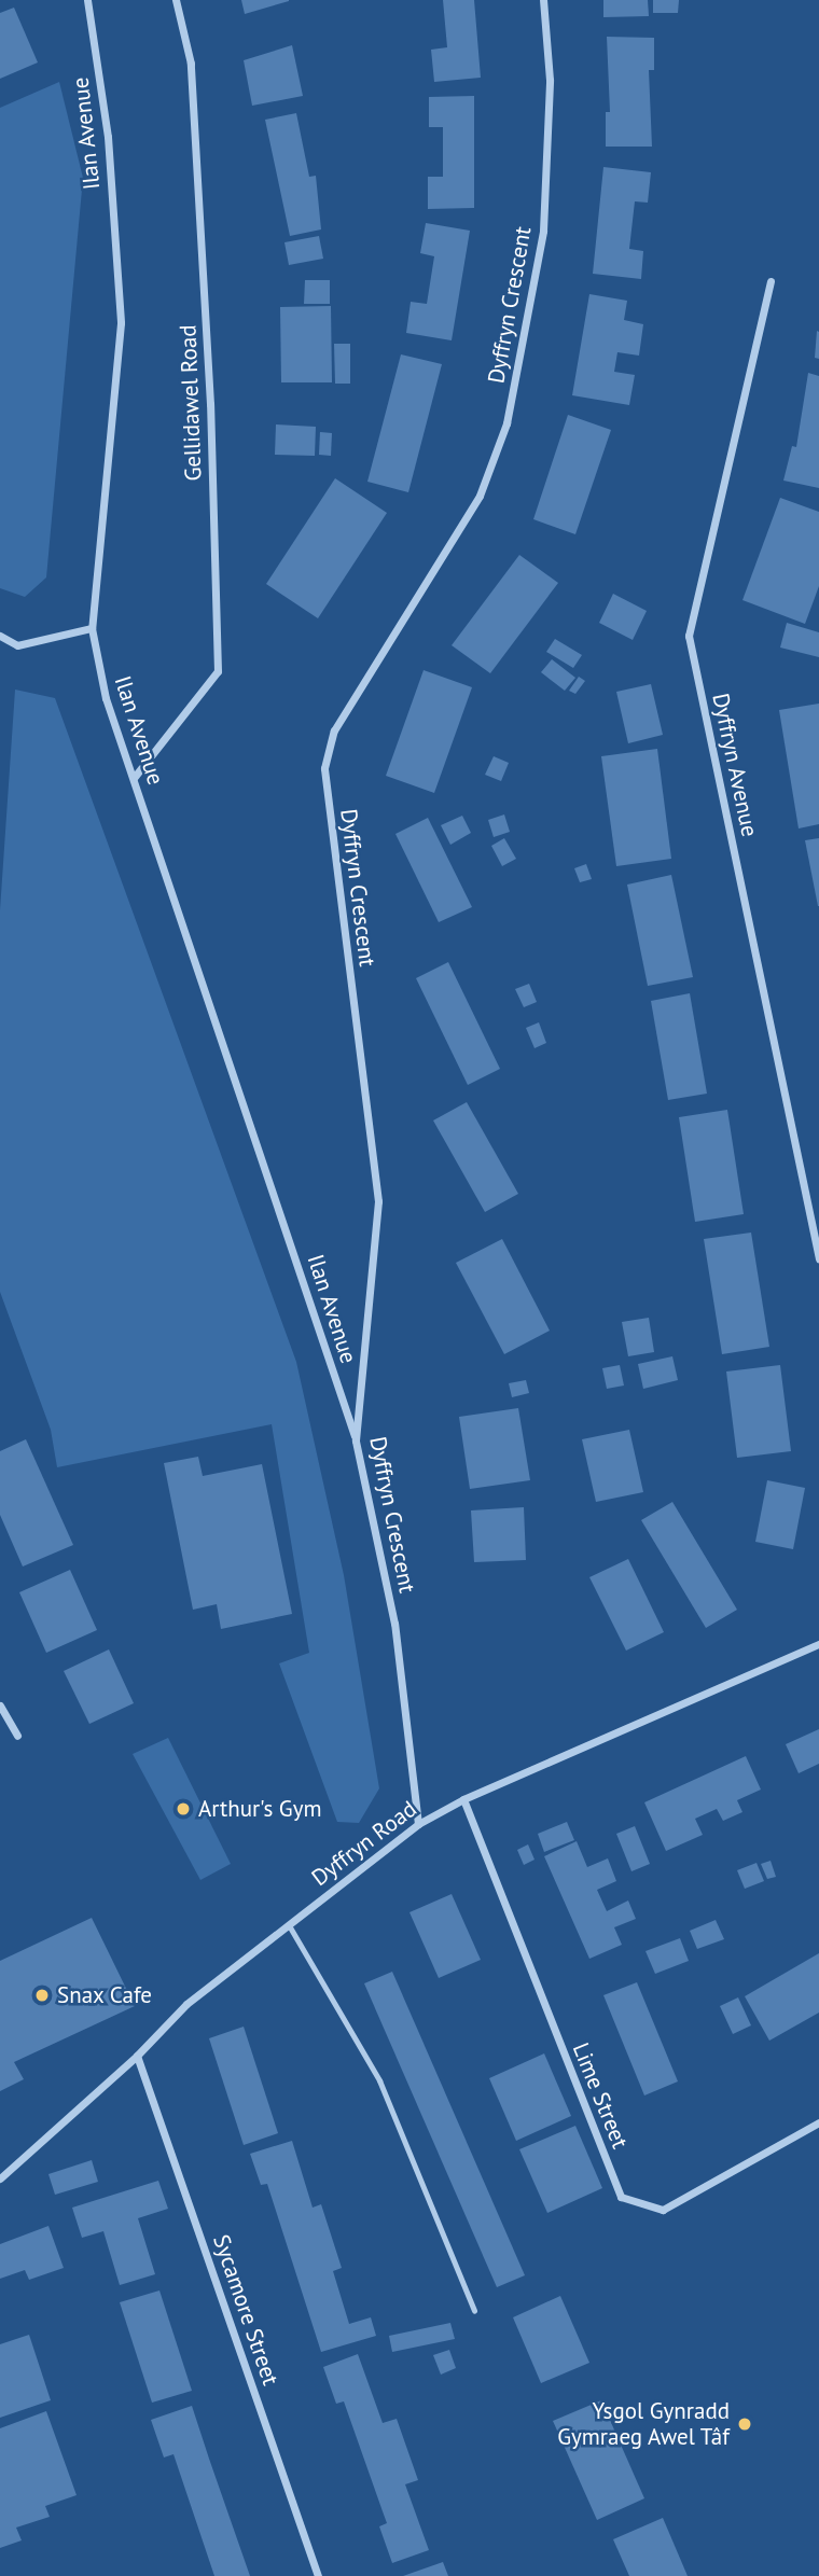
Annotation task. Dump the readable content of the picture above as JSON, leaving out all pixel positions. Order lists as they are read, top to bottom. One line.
{"streets":{"street":["Ilan Avenue","Dyffryn Crescent","Gellidawel Road","Dyffryn Avenue","Dyffryn Road","Lime Street","Sycamore Street"]},"crossings":[["Ilan Avenue","Dyffryn Crescent"],["Ilan Avenue","Gellidawel Road"],["Dyffryn Crescent","Dyffryn Road"],["Dyffryn Road","Lime Street"],["Dyffryn Road","Sycamore Street"]],"places":["Arthur's Gym","Snax Cafe","Ysgol Gynradd Gymraeg Awel Tâf"]}
